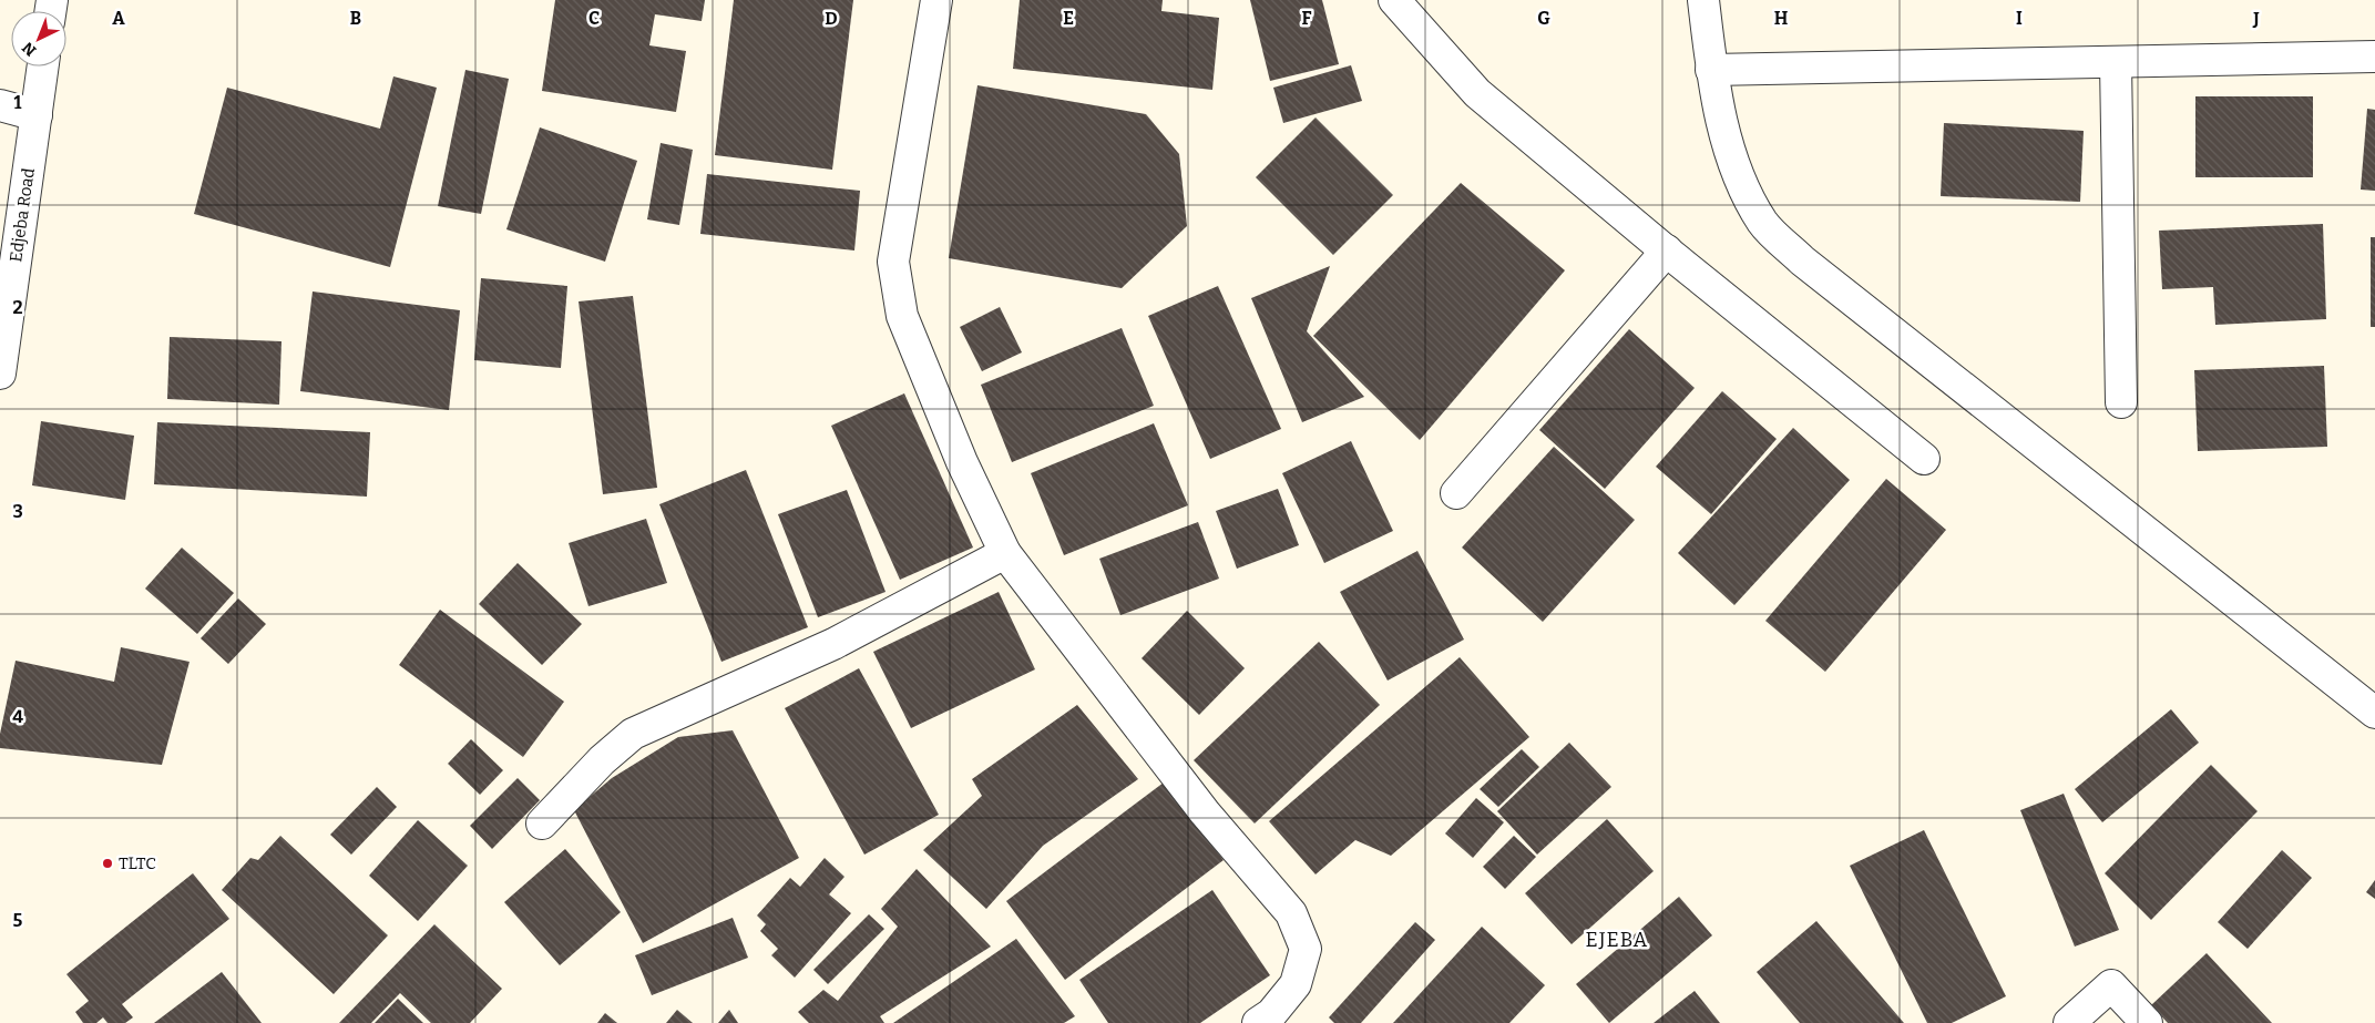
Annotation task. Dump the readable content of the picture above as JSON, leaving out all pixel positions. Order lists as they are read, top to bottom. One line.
{"streets":{"street":["Edjeba Road"]},"districts":["EJEBA"],"places":["TLTC"],"north":"bottom left","grid":{"columns":["A","B","C","D","E","F","G","H","I","J"],"rows":["1","2","3","4","5"]}}
